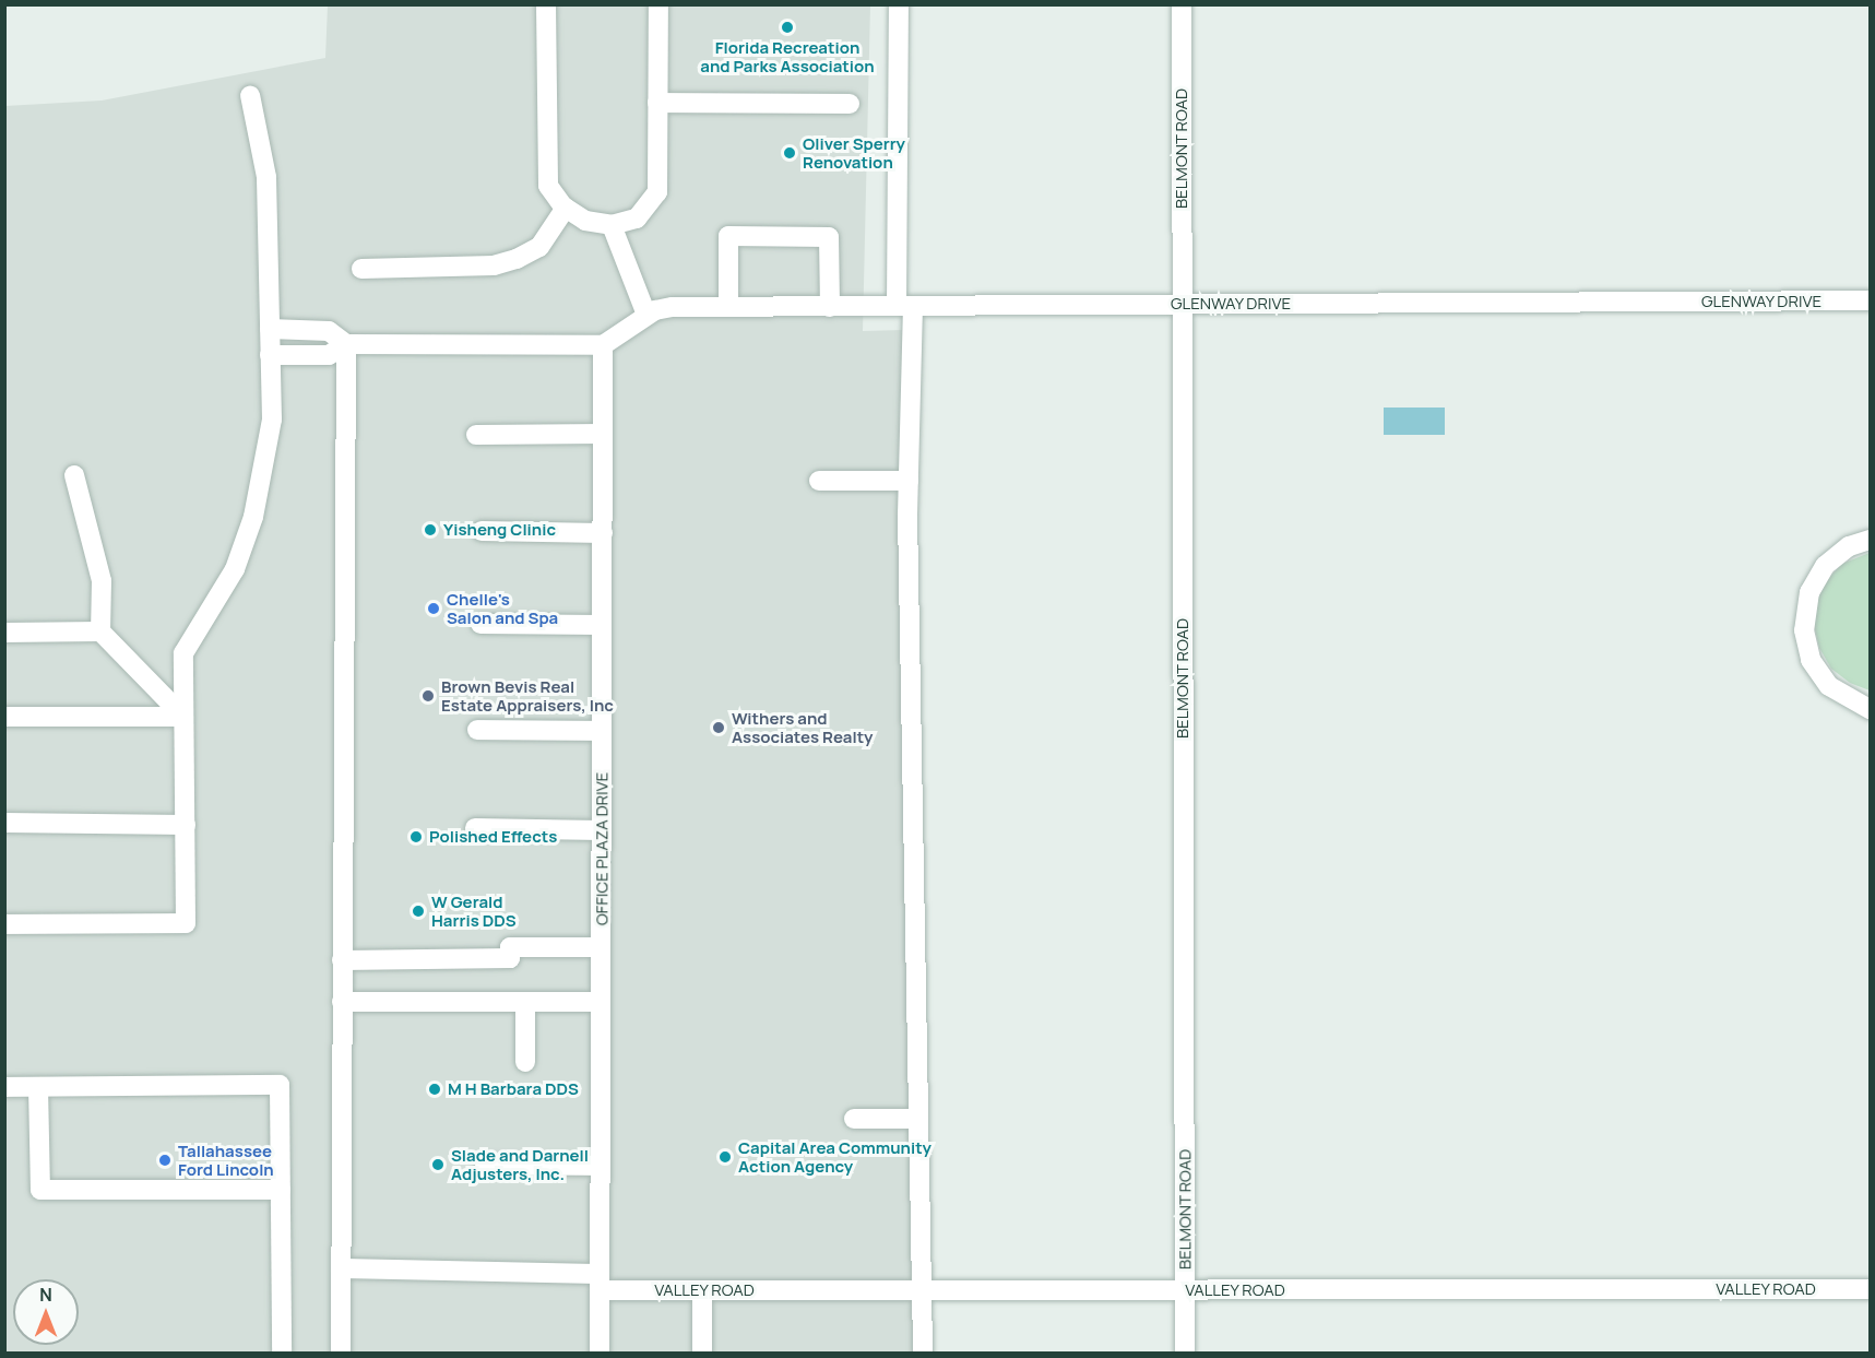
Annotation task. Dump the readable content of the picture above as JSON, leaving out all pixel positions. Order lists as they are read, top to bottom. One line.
{"streets":{"street":["BELMONT ROAD","GLENWAY DRIVE","OFFICE PLAZA DRIVE","VALLEY ROAD"]},"crossings":[["BELMONT ROAD","GLENWAY DRIVE"],["BELMONT ROAD","VALLEY ROAD"],["GLENWAY DRIVE","OFFICE PLAZA DRIVE"],["OFFICE PLAZA DRIVE","VALLEY ROAD"]],"places":["Florida Recreation and Parks Association","Oliver Sperry Renovation","Yisheng Clinic","Chelle's Salon and Spa","Brown Bevis Real Estate Appraisers, Inc","Withers and Associates Realty","Polished Effects","W Gerald Harris DDS","M H Barbara DDS","Capital Area Community Action Agency","Tallahassee Ford Lincoln","Slade and Darnell Adjusters, Inc."],"north":"top"}
